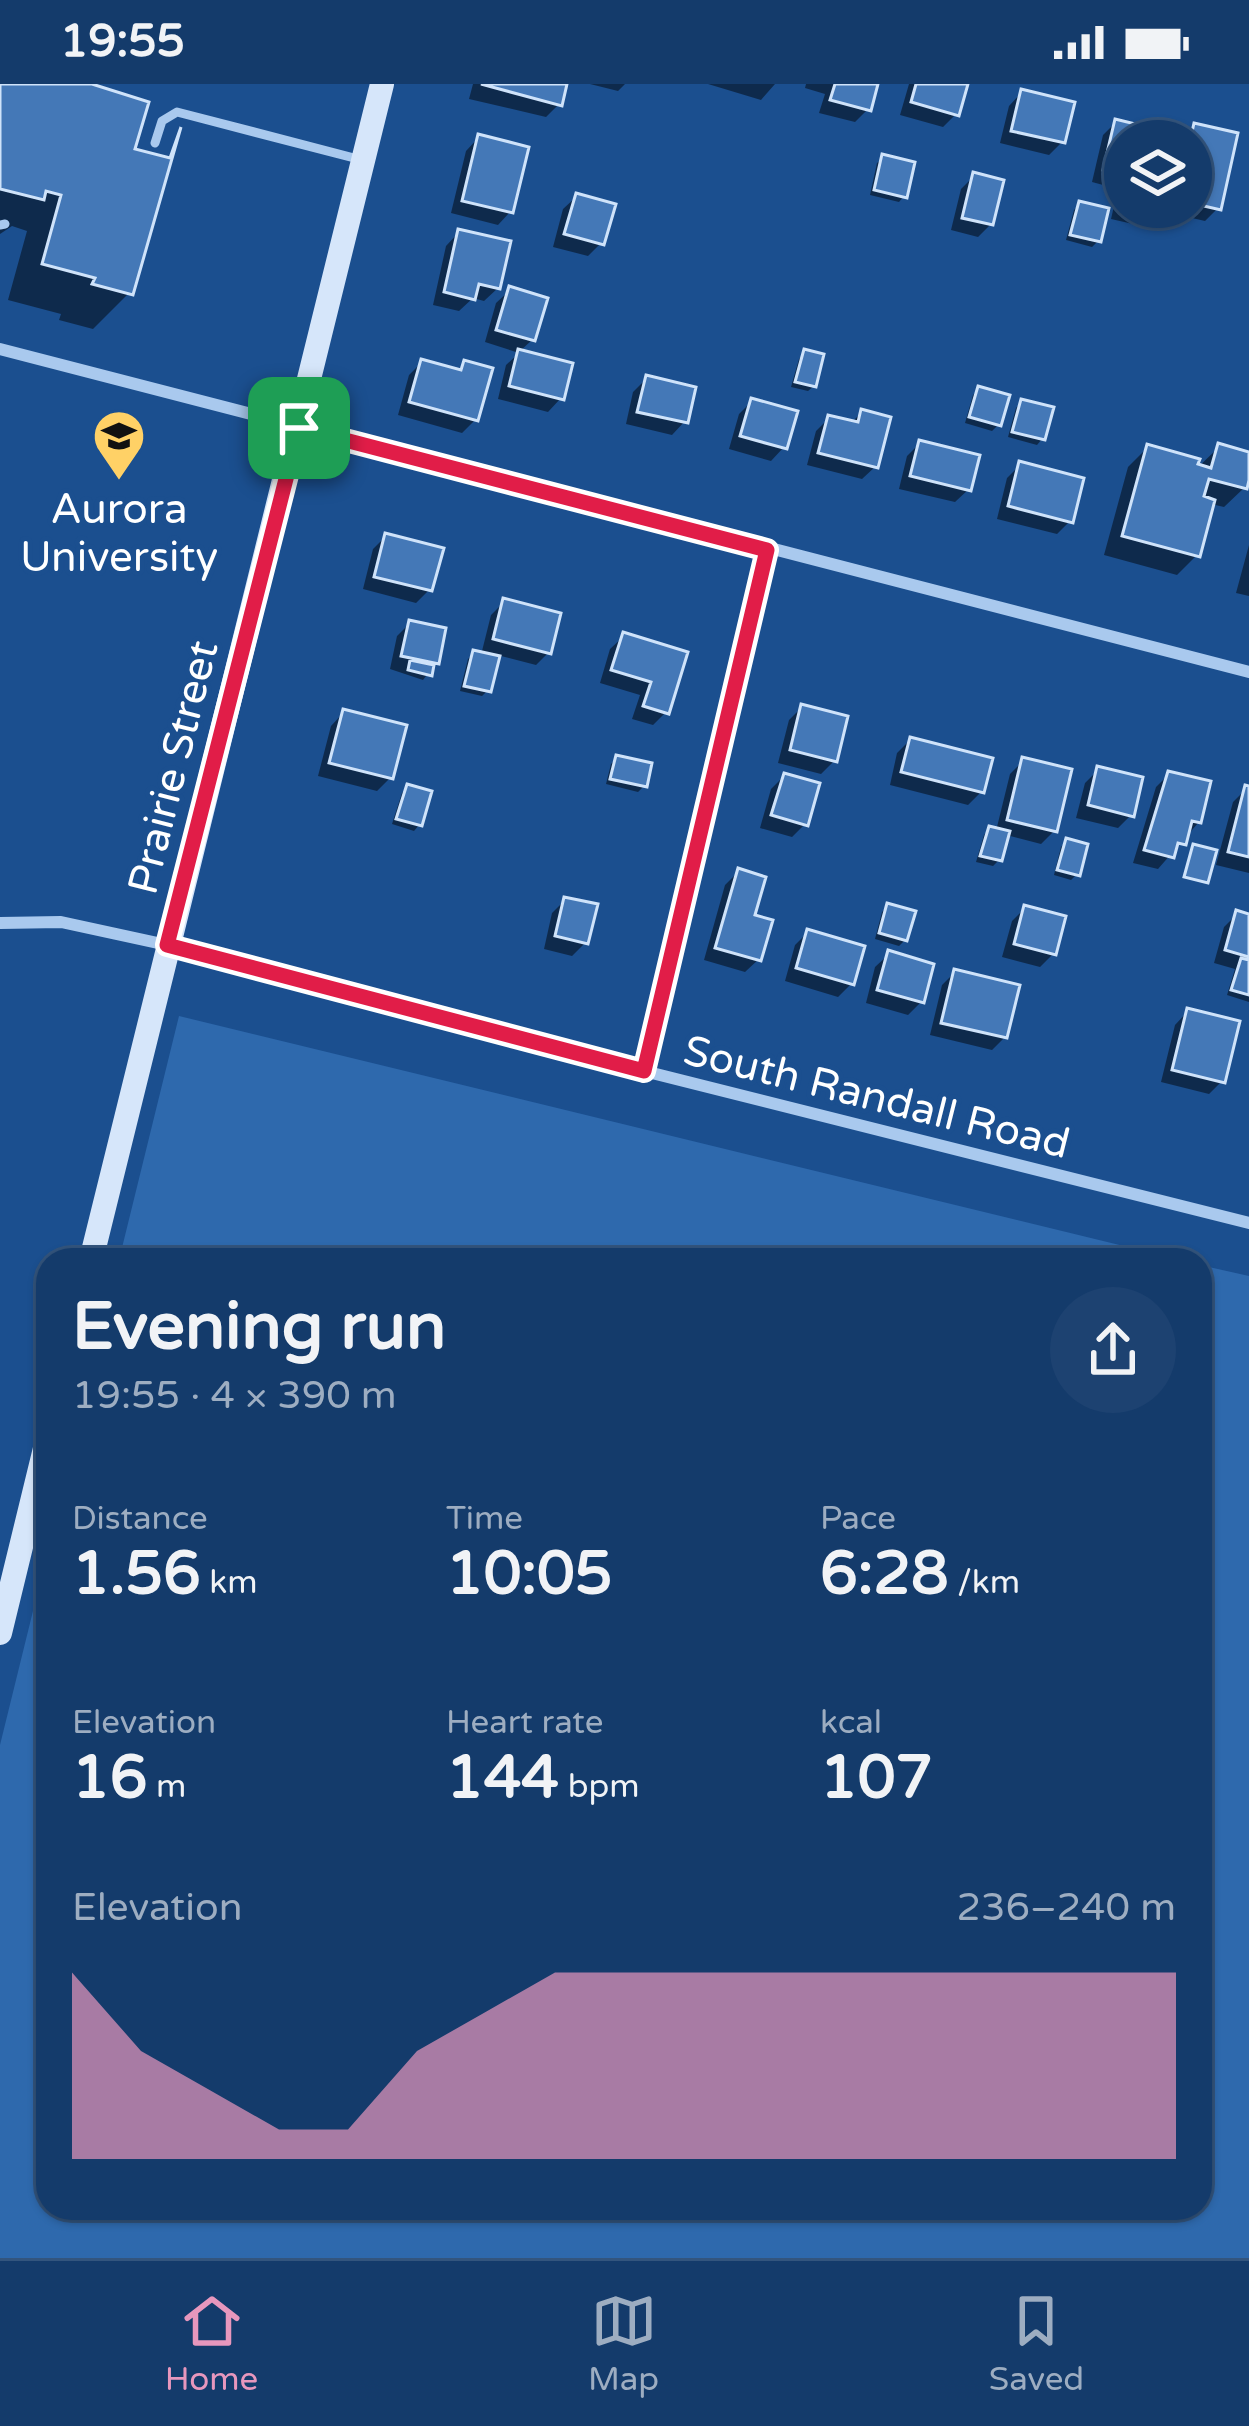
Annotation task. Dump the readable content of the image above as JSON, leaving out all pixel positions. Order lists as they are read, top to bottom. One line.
{"streets":{"street":["Prairie Street","South Randall Road"]},"crossings":[["Prairie Street","South Randall Road"]],"places":{"school or university":["Aurora University"]},"page":{"status":"19:55","heading":["Evening run","19:55 · 4 × 390 m"],"stats":[["Distance","1.56 km"],["Time","10:05"],["Pace","6:28 /km"],["Elevation","16 m"],["Heart rate","144 bpm"],["kcal","107"]],"chart":["Elevation","236–240 m"],"tabs":["Home","Map","Saved"]}}
